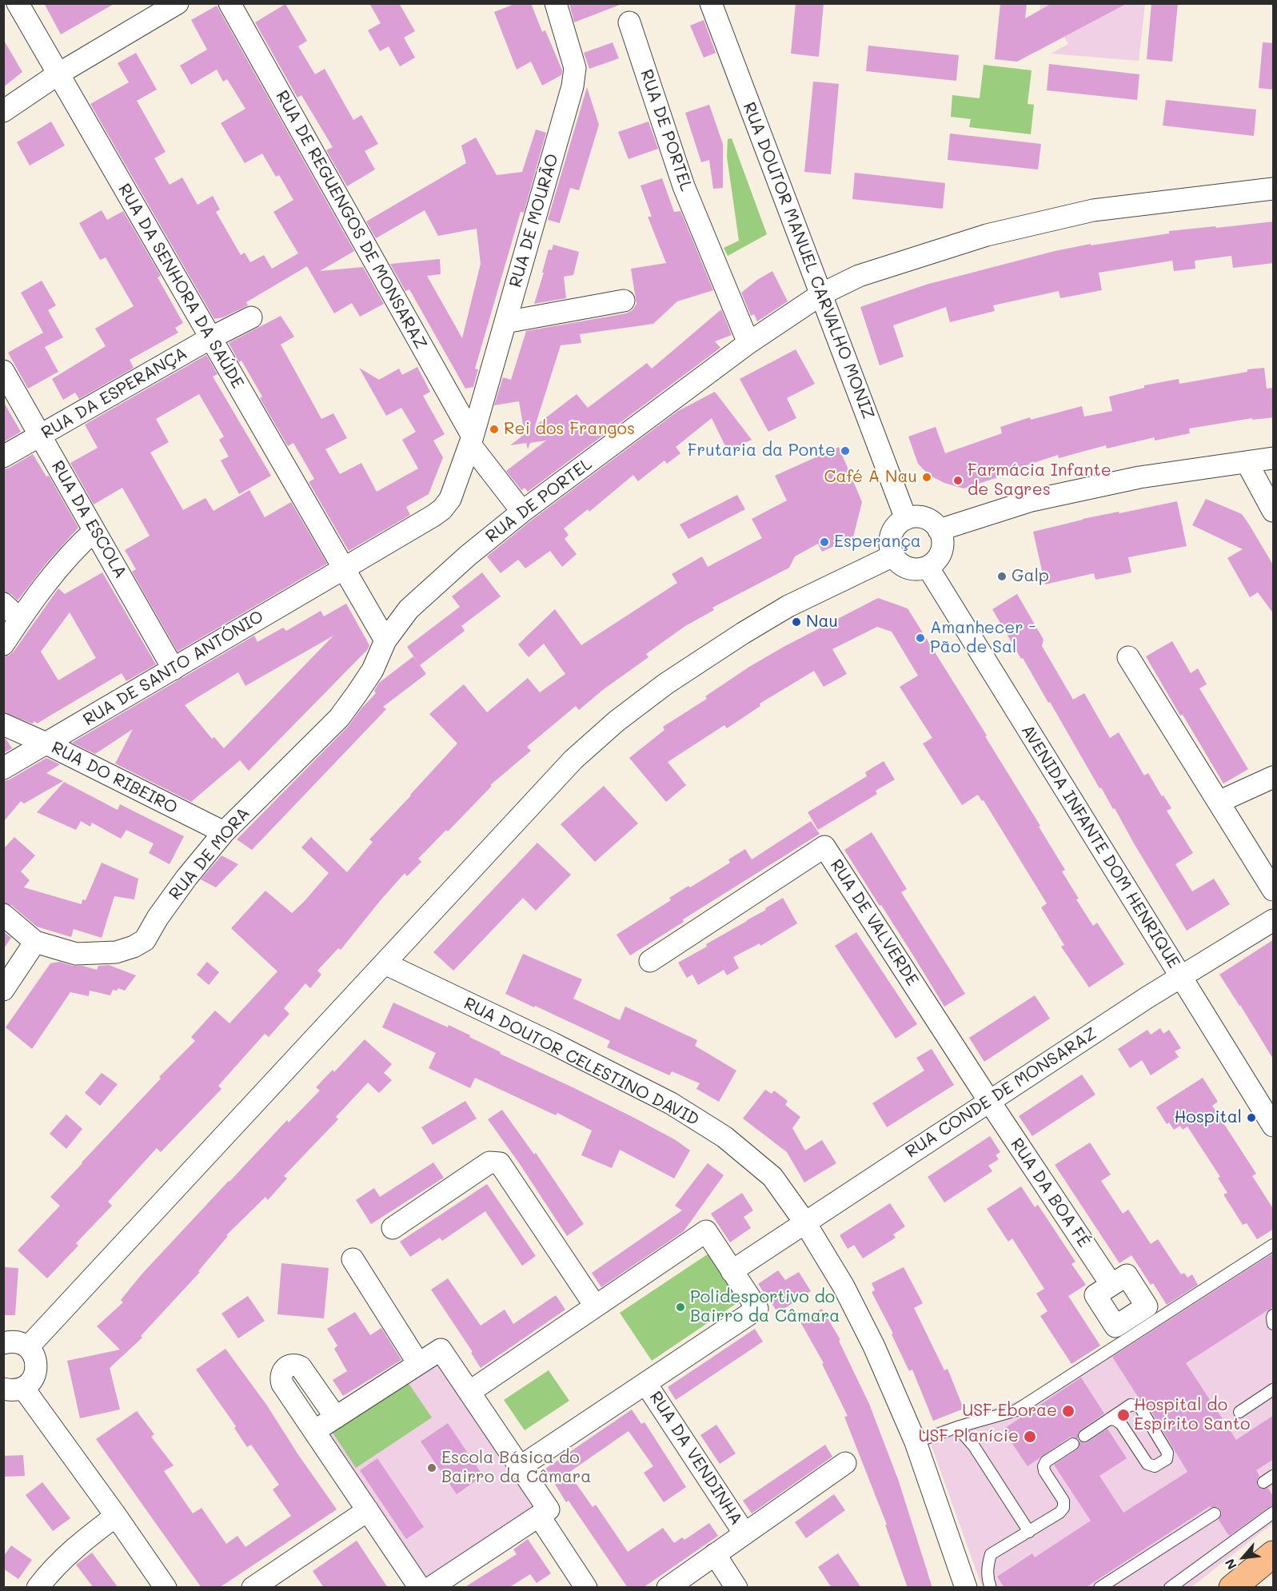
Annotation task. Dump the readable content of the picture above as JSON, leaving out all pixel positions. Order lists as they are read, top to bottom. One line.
{"streets":{"street":["RUA DE PORTEL","RUA DE REGUENGOS DE MONSARAZ","RUA DE MOURÃO","RUA DOUTOR MANUEL CARVALHO MONIZ","RUA DA SENHORA DA SAÚDE","RUA DA ESPERANÇA","RUA DA ESCOLA","RUA DE SANTO ANTÓNIO","RUA DO RIBEIRO","AVENIDA INFANTE DOM HENRIQUE","RUA DE MORA","RUA DE VALVERDE","RUA DOUTOR CELESTINO DAVID","RUA CONDE DE MONSARAZ","RUA DA BOA FÉ","RUA DA VENDINHA"]},"crossings":[["RUA DE PORTEL","RUA DE REGUENGOS DE MONSARAZ"],["RUA DE PORTEL","RUA DOUTOR MANUEL CARVALHO MONIZ"],["RUA DE PORTEL","RUA DA SENHORA DA SAÚDE"],["RUA DE PORTEL","RUA DE MORA"],["RUA DE REGUENGOS DE MONSARAZ","RUA DE MOURÃO"],["RUA DE REGUENGOS DE MONSARAZ","RUA DE SANTO ANTÓNIO"],["RUA DE MOURÃO","RUA DE SANTO ANTÓNIO"],["RUA DOUTOR MANUEL CARVALHO MONIZ","AVENIDA INFANTE DOM HENRIQUE"],["RUA DA SENHORA DA SAÚDE","RUA DA ESPERANÇA"],["RUA DA SENHORA DA SAÚDE","RUA DE SANTO ANTÓNIO"],["RUA DA SENHORA DA SAÚDE","RUA DE MORA"],["RUA DA ESPERANÇA","RUA DA ESCOLA"],["RUA DA ESCOLA","RUA DE SANTO ANTÓNIO"],["RUA DE SANTO ANTÓNIO","RUA DO RIBEIRO"],["RUA DO RIBEIRO","RUA DE MORA"],["AVENIDA INFANTE DOM HENRIQUE","RUA CONDE DE MONSARAZ"],["RUA DE VALVERDE","RUA CONDE DE MONSARAZ"],["RUA DE VALVERDE","RUA DA BOA FÉ"],["RUA DOUTOR CELESTINO DAVID","RUA CONDE DE MONSARAZ"],["RUA CONDE DE MONSARAZ","RUA DA BOA FÉ"]],"places":["Rei dos Frangos","Frutaria da Ponte","Café A Nau","Farmácia Infante de Sagres","Esperança","Galp","Nau","Amanhecer - Pão de Sal","Hospital","Polidesportivo do Bairro da Câmara","USF Eborae","Hospital do Espírito Santo","USF Planície","Escola Básica do Bairro da Câmara"],"north":"bottom left"}
